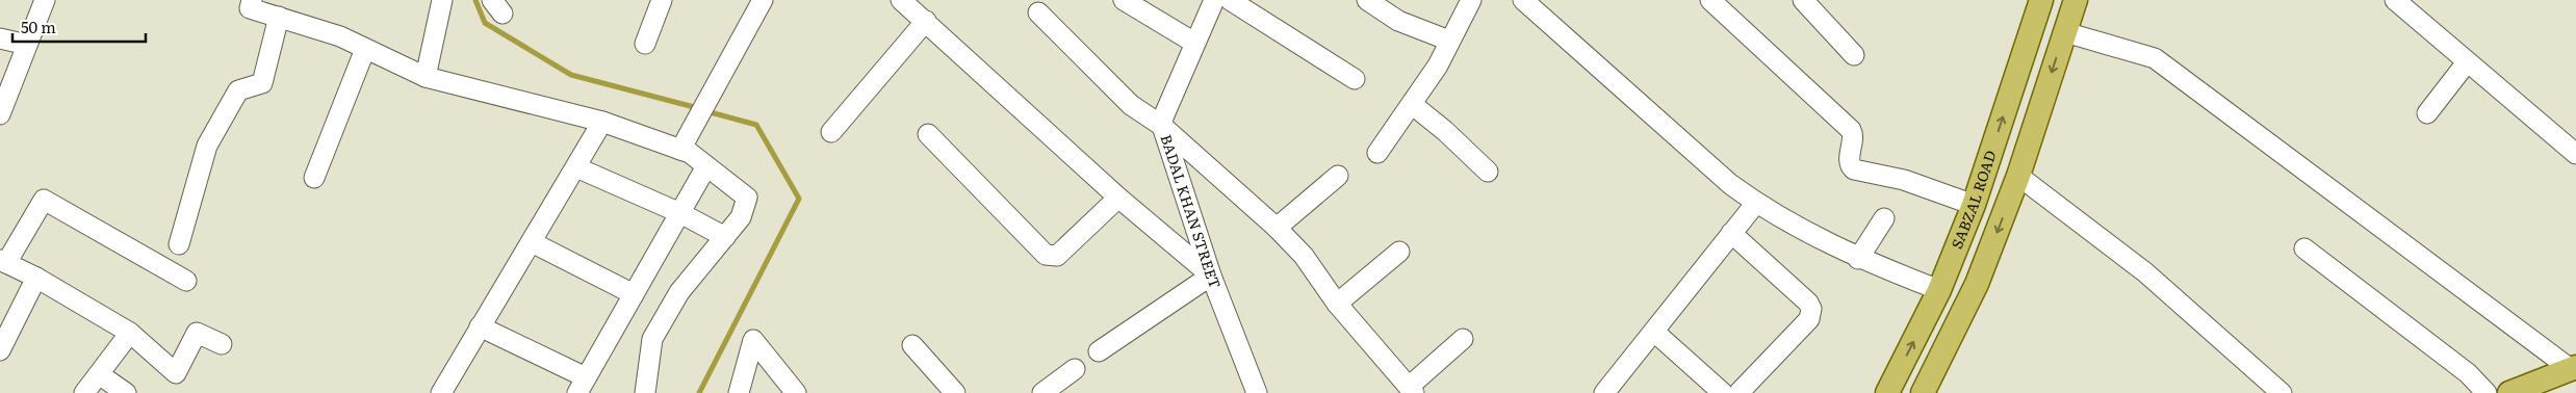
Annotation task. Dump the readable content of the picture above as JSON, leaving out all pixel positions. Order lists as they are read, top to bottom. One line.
{"streets":{"main road":["SABZAL ROAD"],"street":["BADAL KHAN STREET"]},"scale_bar":"50 m"}
